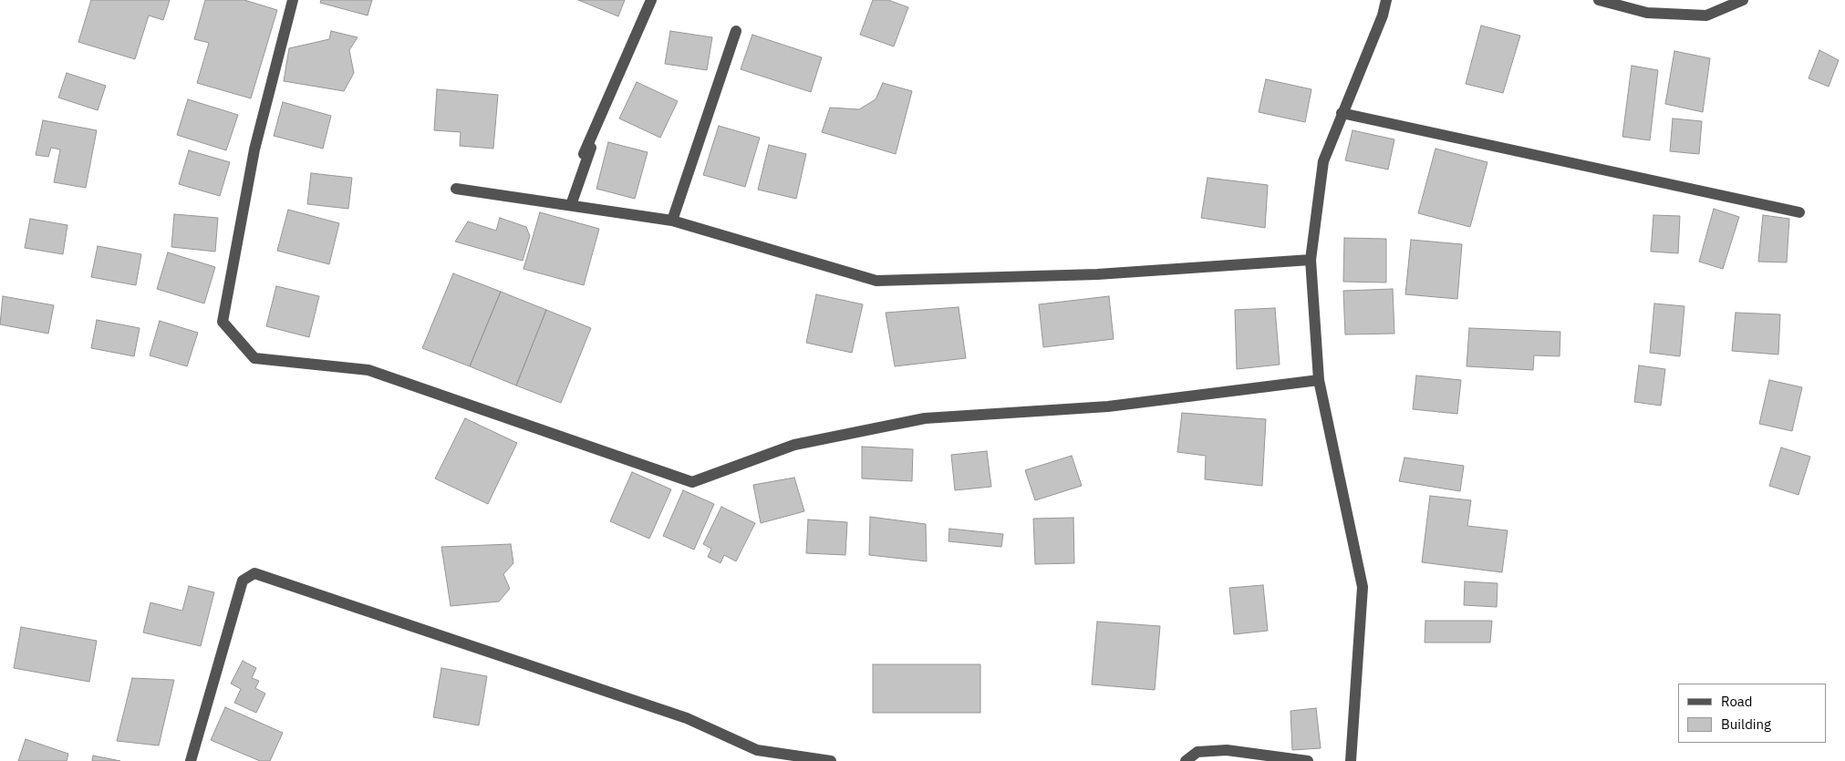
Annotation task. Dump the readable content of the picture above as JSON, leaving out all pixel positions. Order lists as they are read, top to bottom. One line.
{"legend":["Road","Building"]}
